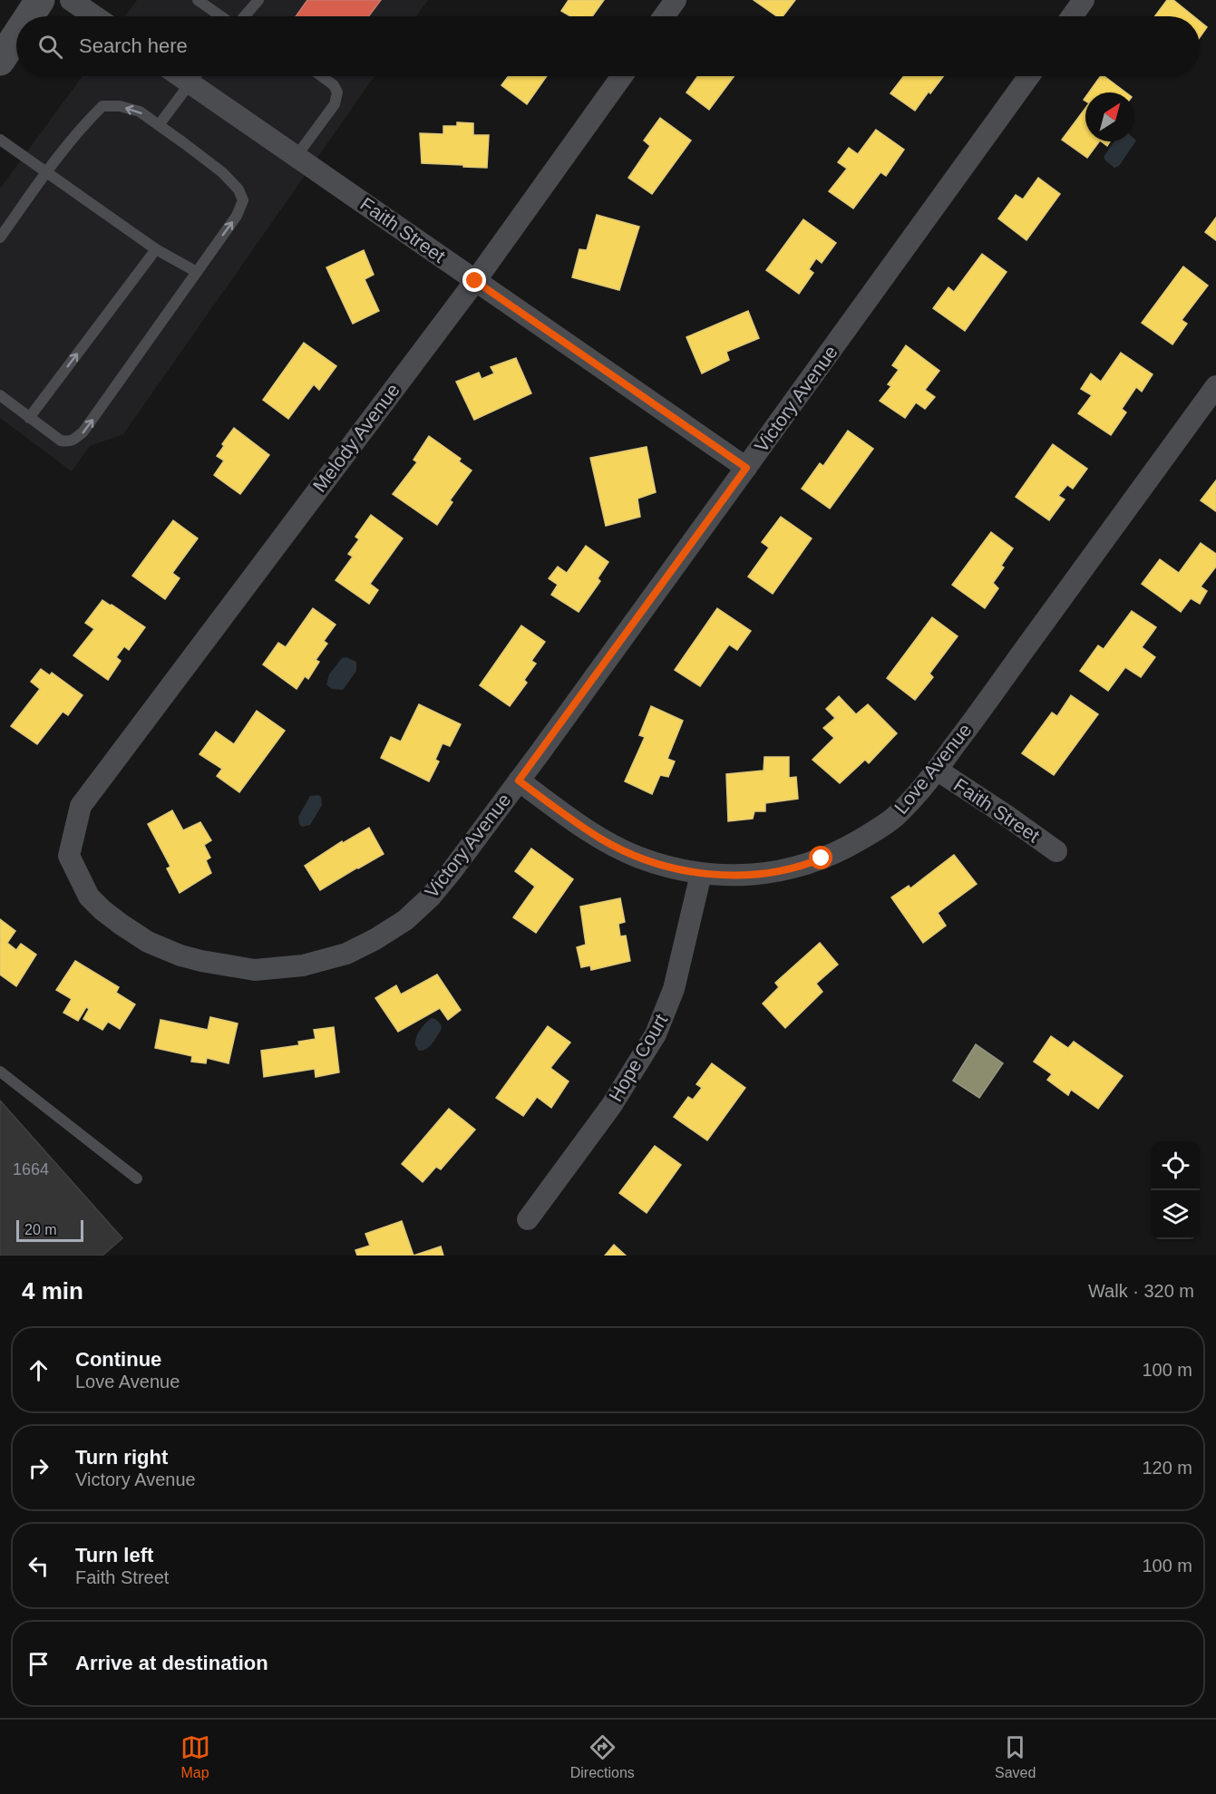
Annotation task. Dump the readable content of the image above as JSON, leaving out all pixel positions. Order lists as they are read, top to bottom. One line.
{"streets":{"street":["Faith Street","Victory Avenue","Melody Avenue","Love Avenue","Hope Court"]},"crossings":[["Faith Street","Victory Avenue"],["Faith Street","Melody Avenue"],["Faith Street","Love Avenue"],["Victory Avenue","Melody Avenue"],["Victory Avenue","Love Avenue"],["Love Avenue","Hope Court"]],"house_numbers":["1664"],"scale_bar":"20 m","north":"top right","page":{"search":"Search here","scale":"20 m","heading":["4 min","Walk · 320 m"],"list":[["Continue","Love Avenue","100 m"],["Turn right","Victory Avenue","120 m"],["Turn left","Faith Street","100 m"],"Arrive at destination"],"nav":["Map","Directions","Saved"]}}
